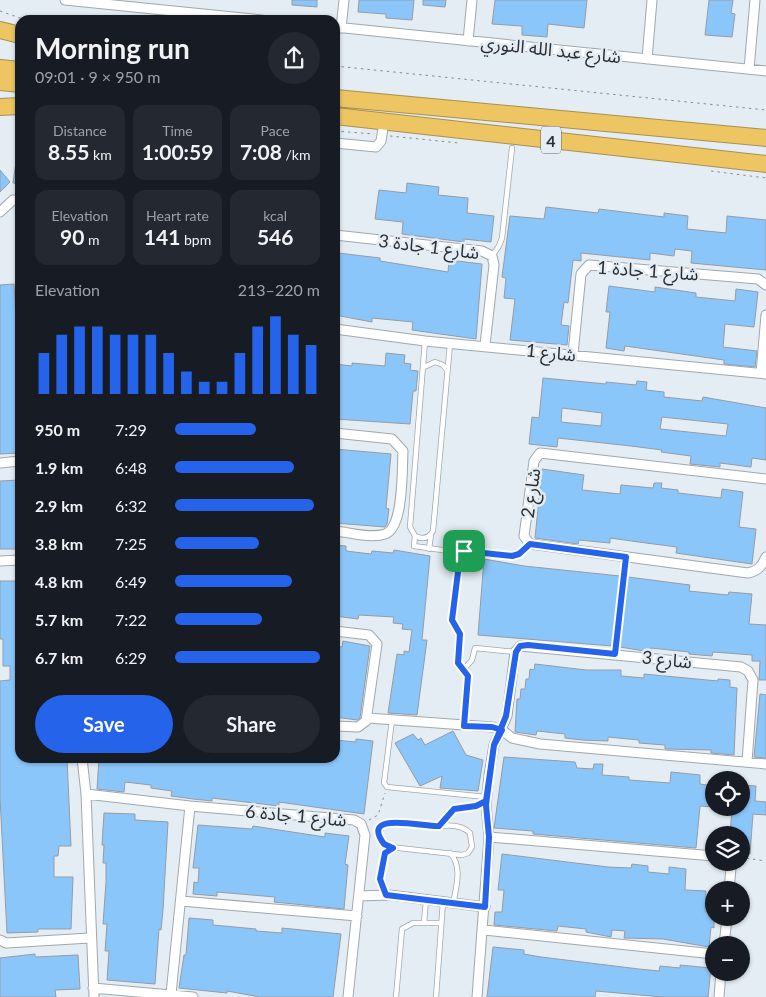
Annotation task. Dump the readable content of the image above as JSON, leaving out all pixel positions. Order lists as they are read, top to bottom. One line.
{"streets":{"highway":["4"],"street":["شارع عبد الله النوري","شارع 1 جادة 3","شارع 1 جادة 1","شارع 1","شارع 2","شارع 3","شارع 1 جادة 6"]},"crossings":[["شارع 1 جادة 3","شارع 1"],["شارع 1 جادة 1","شارع 1"]],"page":{"heading":["Morning run","09:01 · 9 × 950 m"],"stats":[["Distance","8.55 km"],["Time","1:00:59"],["Pace","7:08 /km"],["Elevation","90 m"],["Heart rate","141 bpm"],["kcal","546"]],"chart":["Elevation","213–220 m"],"list":[{"name":"950 m","note":"7:29"},{"name":"1.9 km","note":"6:48"},{"name":"2.9 km","note":"6:32"},{"name":"3.8 km","note":"7:25"},{"name":"4.8 km","note":"6:49"},{"name":"5.7 km","note":"7:22"},{"name":"6.7 km","note":"6:29"}],"buttons":["Save","Share"],"map_buttons":["+","−"]}}
